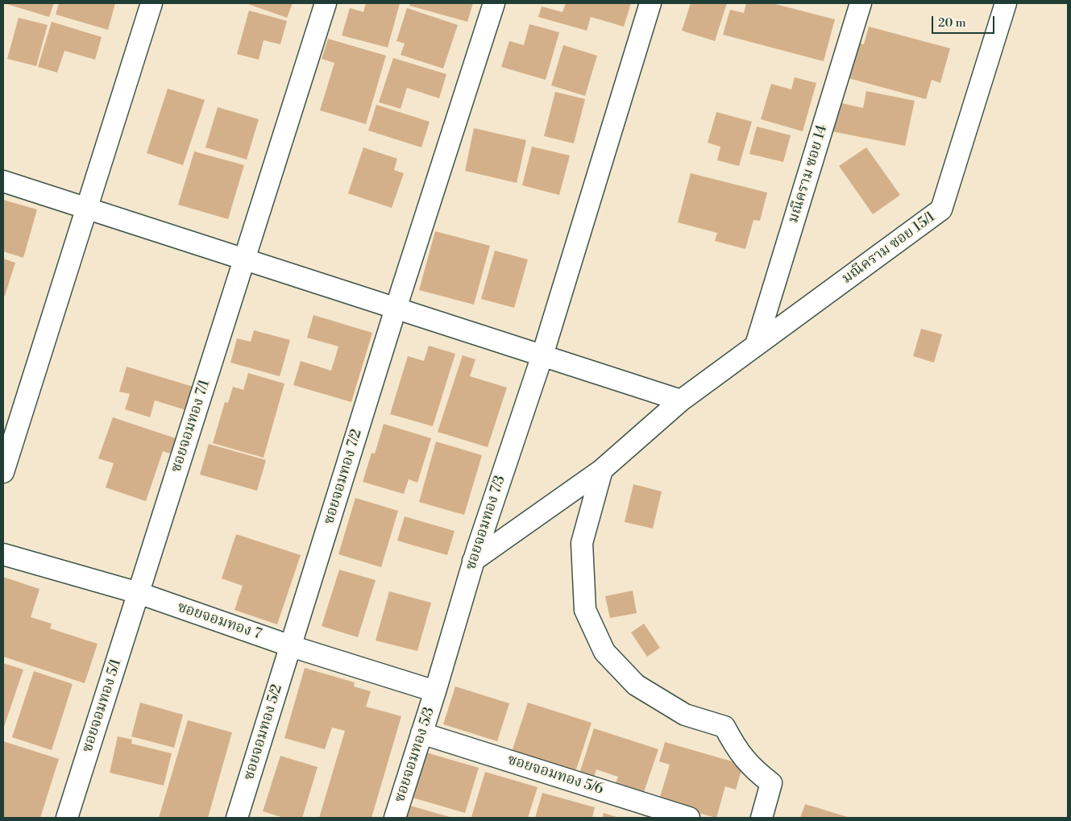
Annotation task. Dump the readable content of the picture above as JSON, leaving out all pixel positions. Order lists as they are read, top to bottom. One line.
{"streets":{"street":["มณีคราม ซอย 14","มณีคราม ซอย 15/1","ซอยจอมทอง 7/1","ซอยจอมทอง 7/2","ซอยจอมทอง 7/3","ซอยจอมทอง 7","ซอยจอมทอง 5/1","ซอยจอมทอง 5/2","ซอยจอมทอง 5/3","ซอยจอมทอง 5/6"]},"crossings":[["มณีคราม ซอย 14","มณีคราม ซอย 15/1"],["มณีคราม ซอย 15/1","ซอยจอมทอง 7/3"],["ซอยจอมทอง 7/1","ซอยจอมทอง 7"],["ซอยจอมทอง 7/1","ซอยจอมทอง 5/1"],["ซอยจอมทอง 7/2","ซอยจอมทอง 7"],["ซอยจอมทอง 7/2","ซอยจอมทอง 5/2"],["ซอยจอมทอง 7/3","ซอยจอมทอง 7"],["ซอยจอมทอง 7/3","ซอยจอมทอง 5/3"],["ซอยจอมทอง 7","ซอยจอมทอง 5/1"],["ซอยจอมทอง 7","ซอยจอมทอง 5/2"],["ซอยจอมทอง 7","ซอยจอมทอง 5/3"],["ซอยจอมทอง 5/3","ซอยจอมทอง 5/6"]],"scale_bar":"20 m"}
